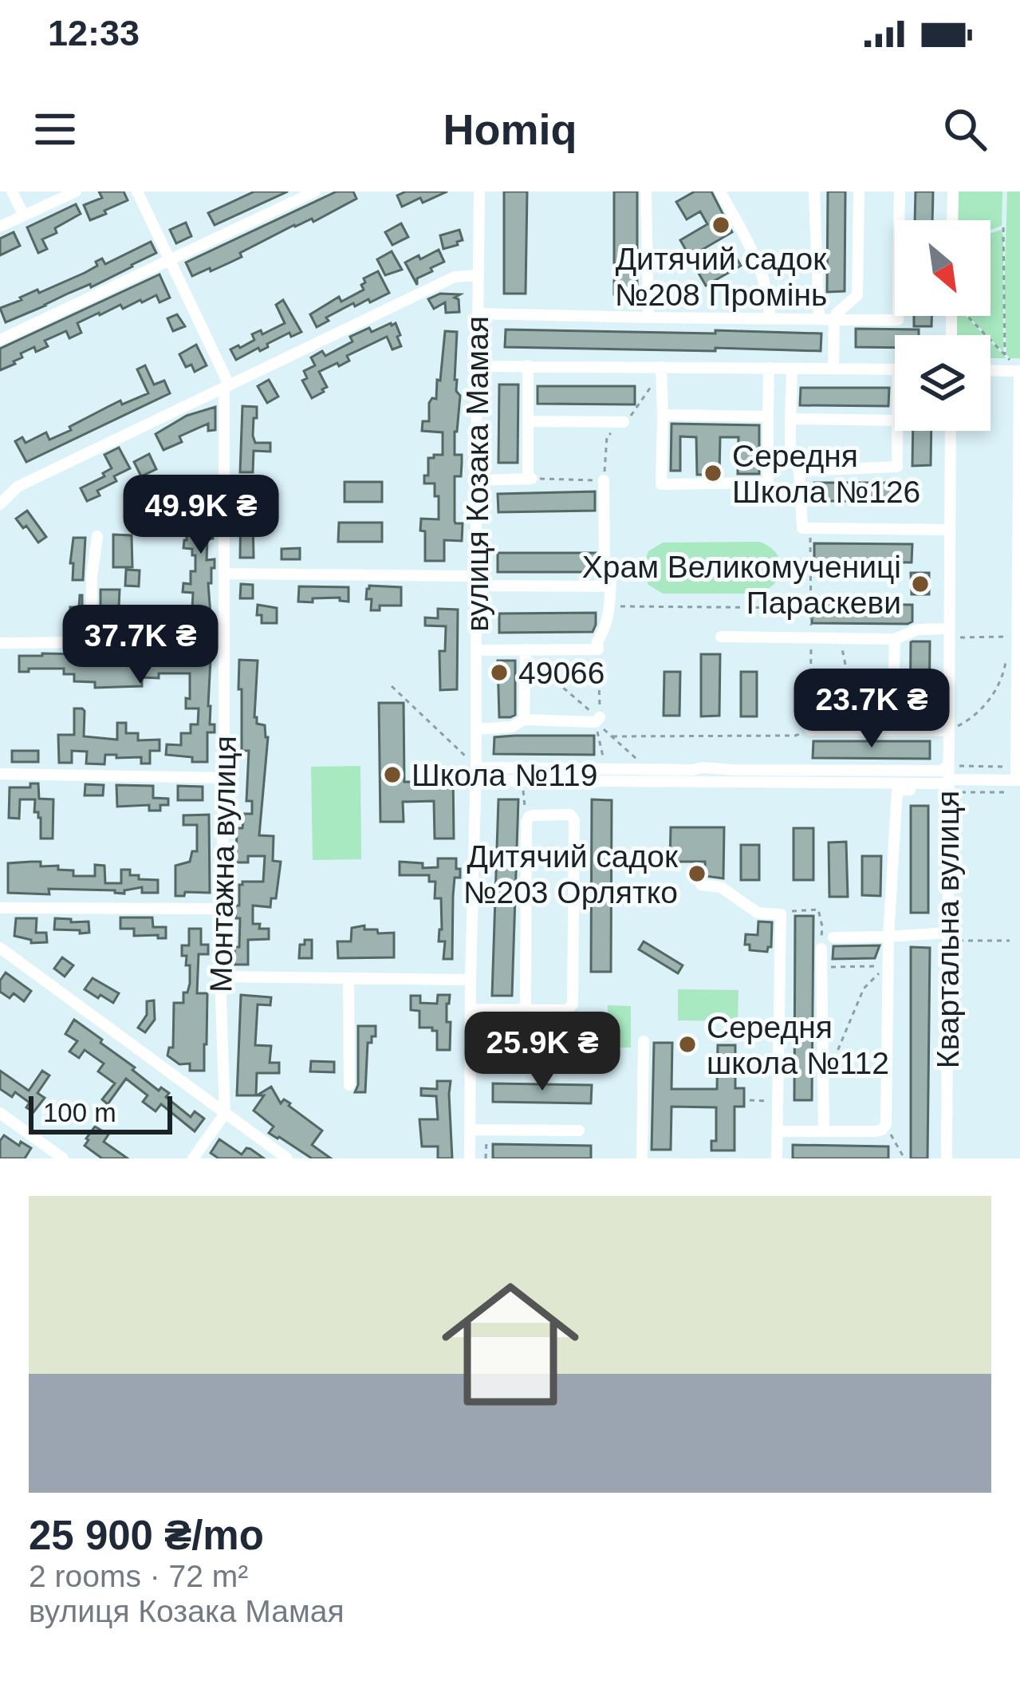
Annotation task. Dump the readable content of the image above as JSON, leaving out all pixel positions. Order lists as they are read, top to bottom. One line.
{"streets":{"street":["вулиця Козака Мамая","Монтажна вулиця","Квартальна вулиця"]},"places":["Дитячий садок №208 Промінь","Середня Школа №126","Храм Великомучениці Параскеви","49066","Школа №119","Дитячий садок №203 Орлятко","Середня школа №112"],"scale_bar":"100 m","north":"bottom right","page":{"status":"12:33","header":"Homiq","price":["49.9K ₴","37.7K ₴","23.7K ₴","25.9K ₴"],"scale":"100 m","list":[{"name":"25 900 ₴/mo","note":"2 rooms · 72 m² · вулиця Козака Мамая"}]}}
